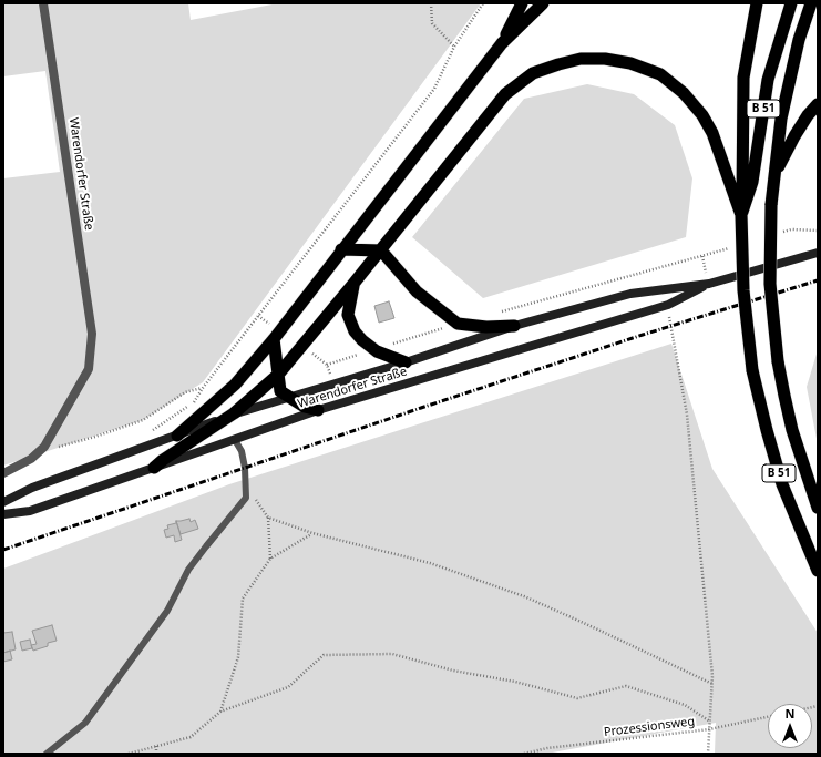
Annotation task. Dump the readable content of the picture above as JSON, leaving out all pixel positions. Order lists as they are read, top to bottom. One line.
{"streets":{"highway":["B 51"],"main road":["Warendorfer Straße"],"path":["Prozessionsweg"]},"north":"top"}
